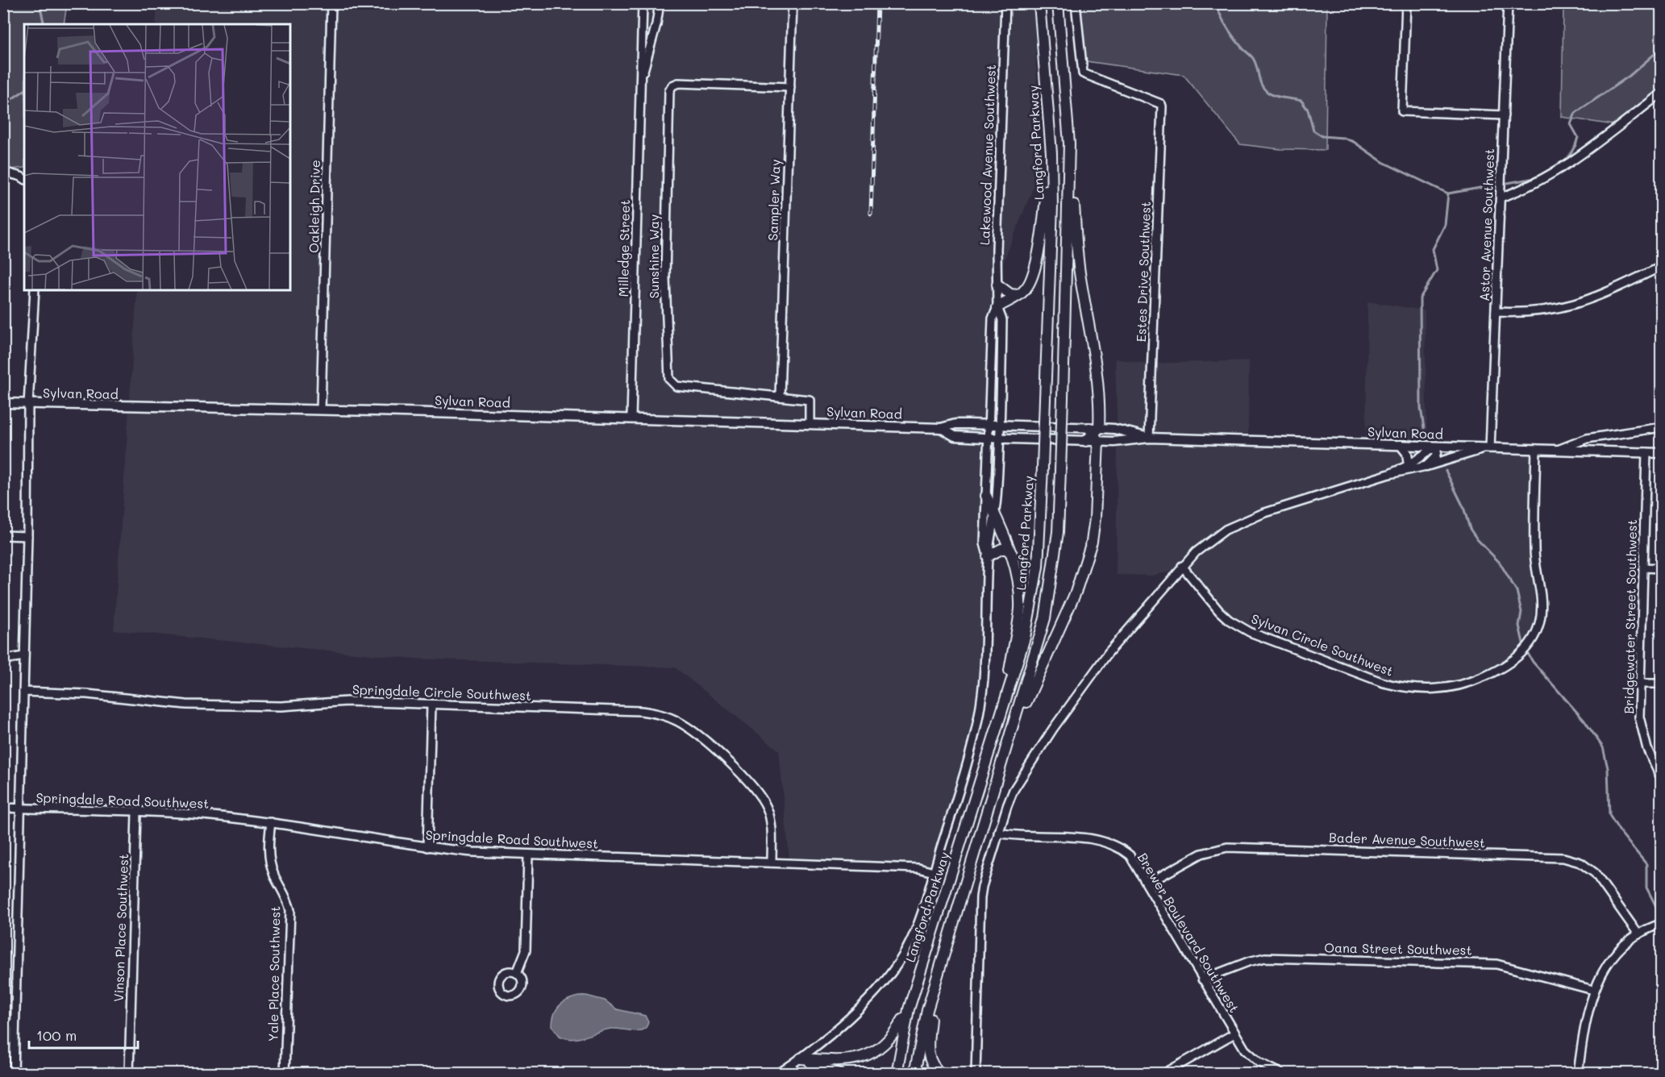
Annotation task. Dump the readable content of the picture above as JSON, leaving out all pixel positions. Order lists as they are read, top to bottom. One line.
{"streets":{"highway":["Langford Parkway"],"main road":["Sylvan Road"],"street":["Lakewood Avenue Southwest","Sampler Way","Oakleigh Drive","Astor Avenue Southwest","Milledge Street","Sunshine Way","Estes Drive Southwest","Bridgewater Street Southwest","Sylvan Circle Southwest","Springdale Circle Southwest","Springdale Road Southwest","Bader Avenue Southwest","Vinson Place Southwest","Brewer Boulevard Southwest","Oana Street Southwest","Yale Place Southwest"]},"crossings":[["Lakewood Avenue Southwest","Sylvan Road"],["Lakewood Avenue Southwest","Springdale Road Southwest"],["Sampler Way","Sunshine Way"],["Oakleigh Drive","Sylvan Road"],["Astor Avenue Southwest","Sylvan Road"],["Milledge Street","Sylvan Road"],["Sunshine Way","Sylvan Road"],["Estes Drive Southwest","Sylvan Road"],["Sylvan Road","Bridgewater Street Southwest"],["Sylvan Road","Sylvan Circle Southwest"],["Springdale Circle Southwest","Springdale Road Southwest"],["Springdale Road Southwest","Vinson Place Southwest"],["Springdale Road Southwest","Yale Place Southwest"],["Bader Avenue Southwest","Brewer Boulevard Southwest"],["Brewer Boulevard Southwest","Oana Street Southwest"]],"scale_bar":"100 m"}
